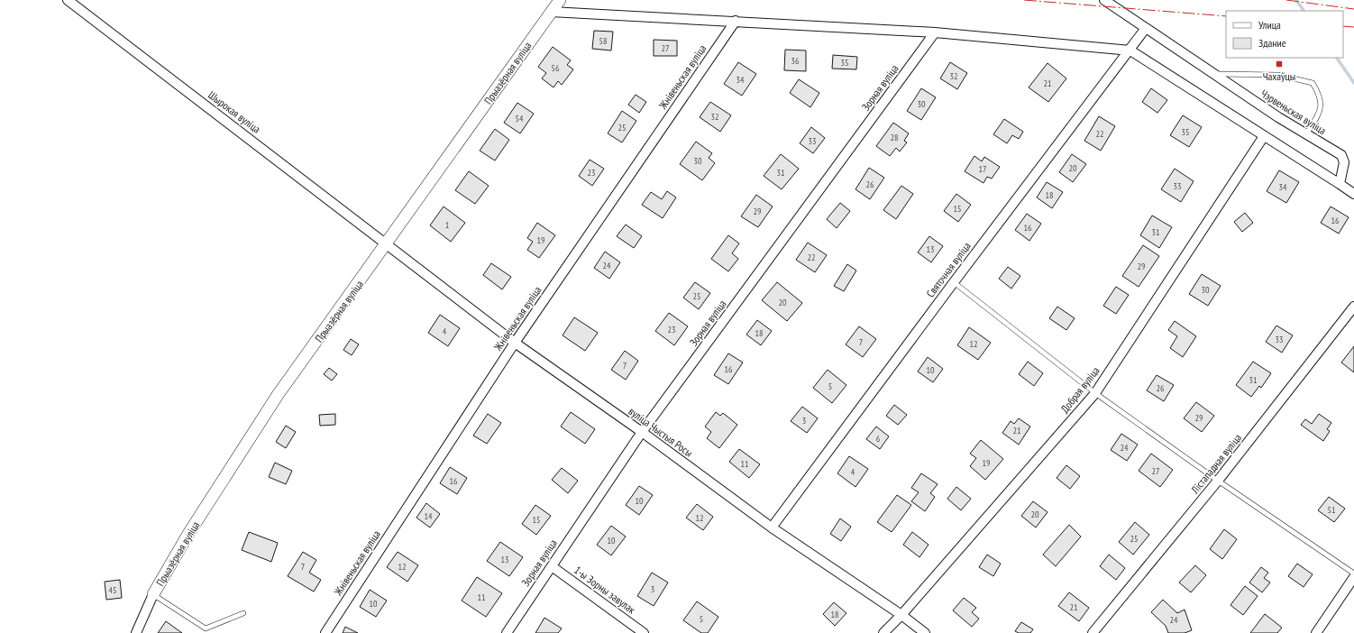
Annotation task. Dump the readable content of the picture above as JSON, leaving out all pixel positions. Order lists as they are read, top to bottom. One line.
{"streets":{"street":["Прыазёрная вуліца","Жнівеньская вуліца","Зорная вуліца","Шырокая вуліца","Чэрвеньская вуліца","Святочная вуліца","Добрая вуліца","вуліца Чыстыя Росы","Лістападная вуліца","1-ы Зорны завулак"]},"crossings":[["Прыазёрная вуліца","Шырокая вуліца"],["Прыазёрная вуліца","вуліца Чыстыя Росы"],["Жнівеньская вуліца","вуліца Чыстыя Росы"],["Зорная вуліца","вуліца Чыстыя Росы"],["Зорная вуліца","1-ы Зорны завулак"],["Шырокая вуліца","вуліца Чыстыя Росы"],["Чэрвеньская вуліца","Святочная вуліца"],["Святочная вуліца","вуліца Чыстыя Росы"],["Добрая вуліца","вуліца Чыстыя Росы"]],"places":{"transit":["Чахаўцы"]},"house_numbers":["58","27","36","35","56","32","34","21","30","32","54","25","35","22","28","33","30","20","17","23","31","26","33","34","18","15","29","16","1","16","31","19","13","22","24","29","30","25","20","23","4","18","33","7","12","7","16","10","31","5","26","29","3","21","6","24","19","11","27","4","16","10","51","20","14","12","15","25","10","13","7","12","3","45","11","10","21","18","5","24"],"legend":["Улица","Здание"]}
